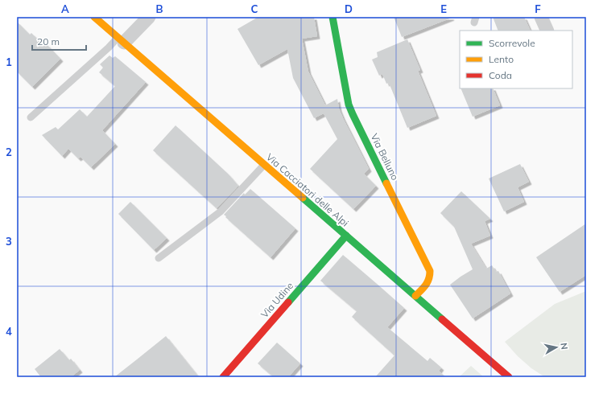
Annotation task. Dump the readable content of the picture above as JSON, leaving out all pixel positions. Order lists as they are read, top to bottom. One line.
{"streets":{"street":["Via Belluno","Via Cacciatori delle Alpi","Via Udine"]},"crossings":[["Via Belluno","Via Cacciatori delle Alpi"],["Via Cacciatori delle Alpi","Via Udine"]],"legend":["Scorrevole","Lento","Coda"],"scale_bar":"20 m","north":"right","grid":{"columns":["A","B","C","D","E","F"],"rows":["1","2","3","4"]}}
